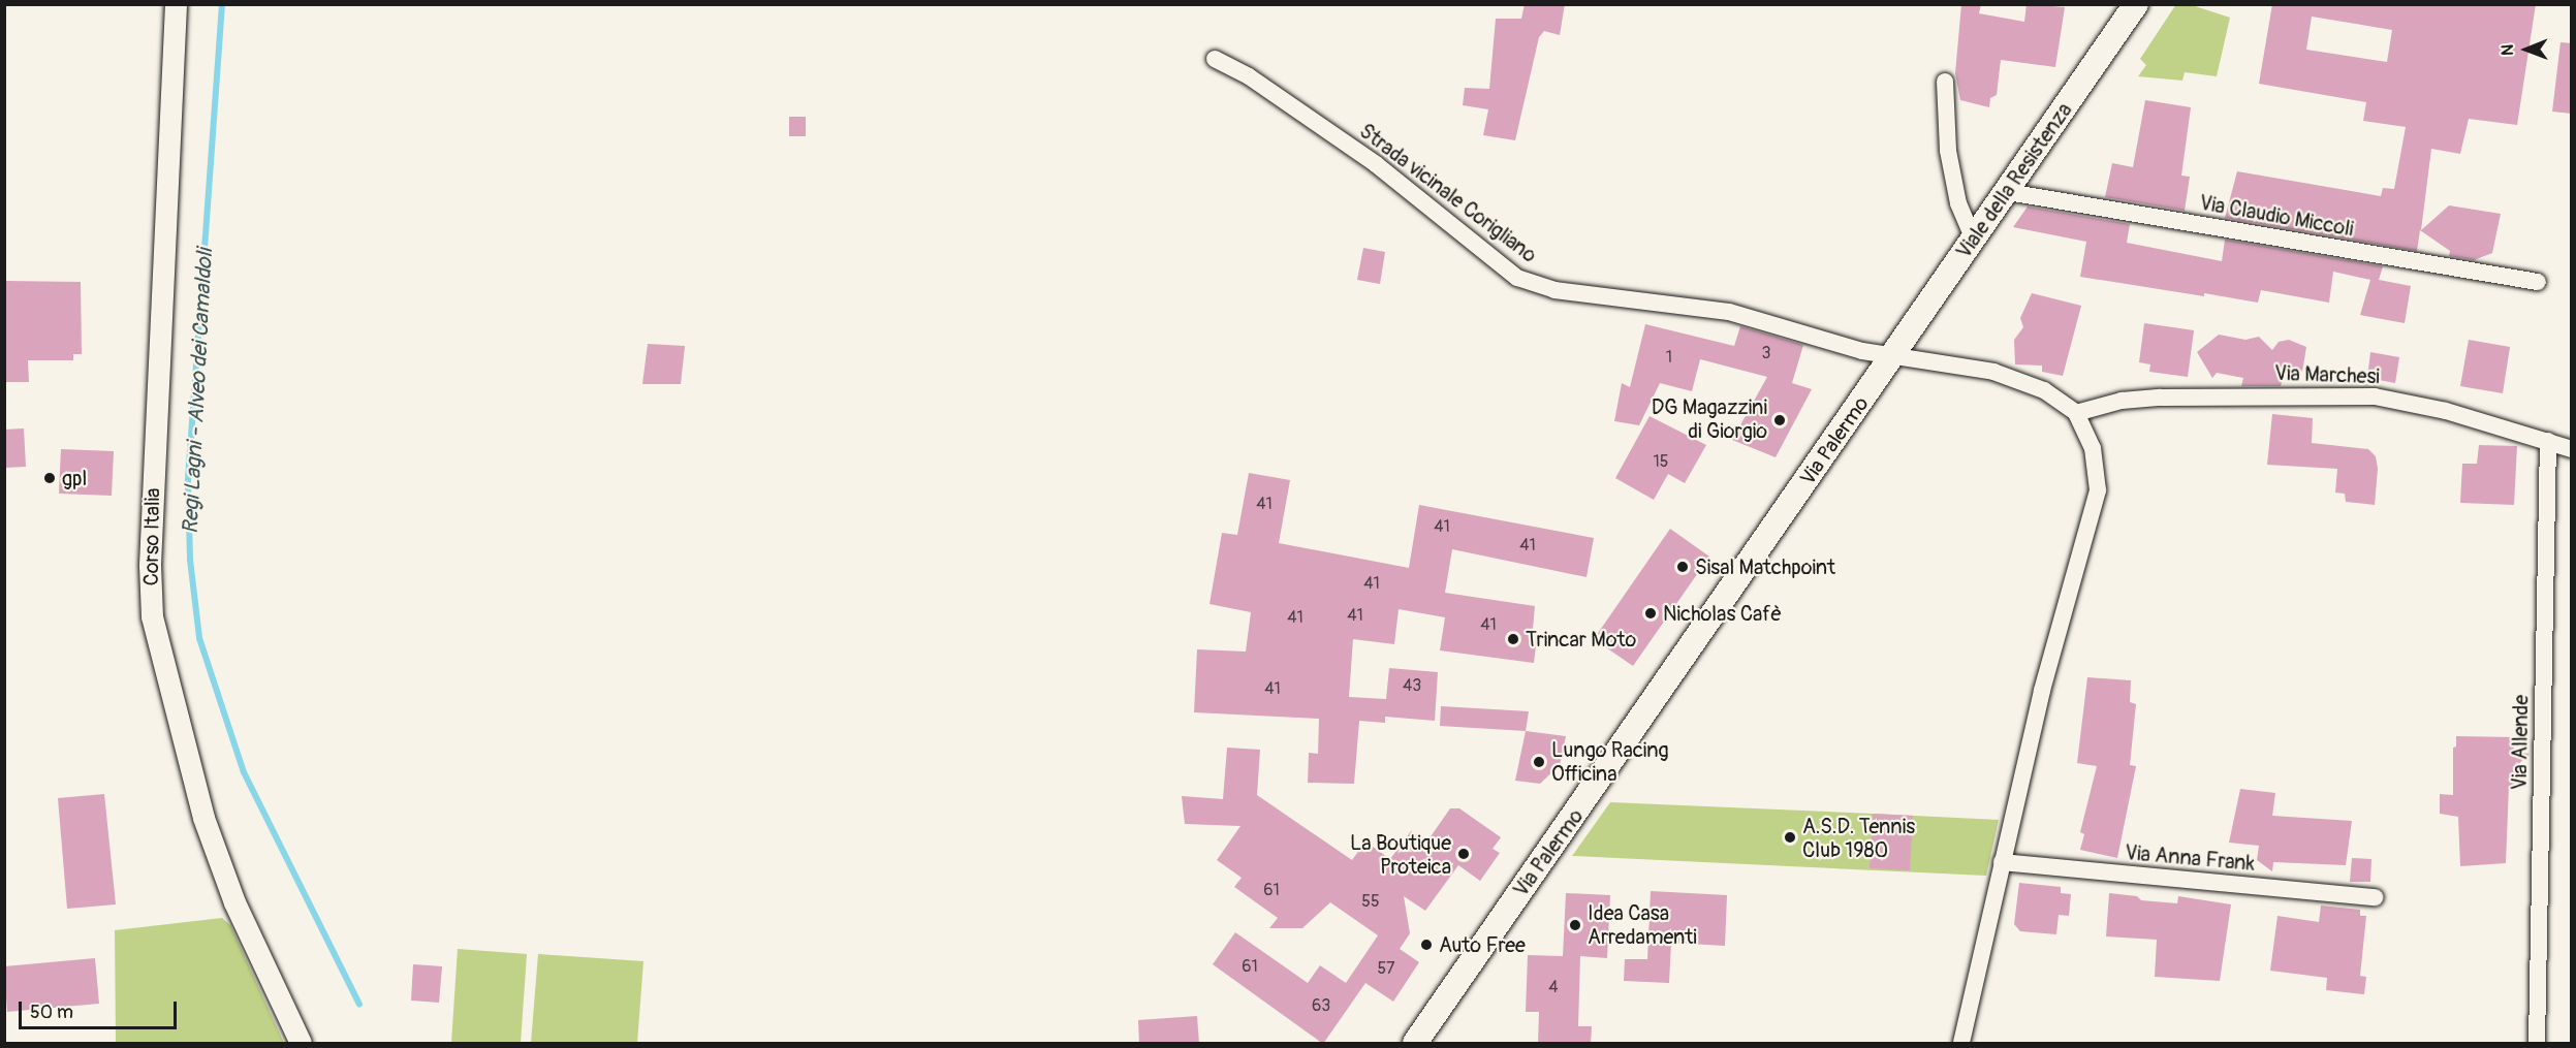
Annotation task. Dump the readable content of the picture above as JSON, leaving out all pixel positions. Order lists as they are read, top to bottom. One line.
{"streets":{"main road":["Viale della Resistenza","Via Palermo"],"street":["Strada vicinale Corigliano","Via Claudio Miccoli","Via Marchesi","Corso Italia","Via Allende","Via Anna Frank"]},"crossings":[["Viale della Resistenza","Strada vicinale Corigliano"],["Viale della Resistenza","Via Claudio Miccoli"],["Viale della Resistenza","Via Palermo"],["Strada vicinale Corigliano","Via Marchesi"],["Strada vicinale Corigliano","Via Palermo"],["Via Marchesi","Via Allende"]],"water":["Regi Lagni - Alveo dei Camaldoli"],"places":["DG Magazzini di Giorgio","gpl","Sisal Matchpoint","Nicholas Cafè","Trincar Moto","Lungo Racing Officina","A.S.D. Tennis Club 1980","La Boutique Proteica","Idea Casa Arredamenti","Auto Free"],"house_numbers":["3","1","15","41","41","41","41","41","41","41","43","41","61","55","61","57","4","63"],"scale_bar":"50 m","north":"left"}
